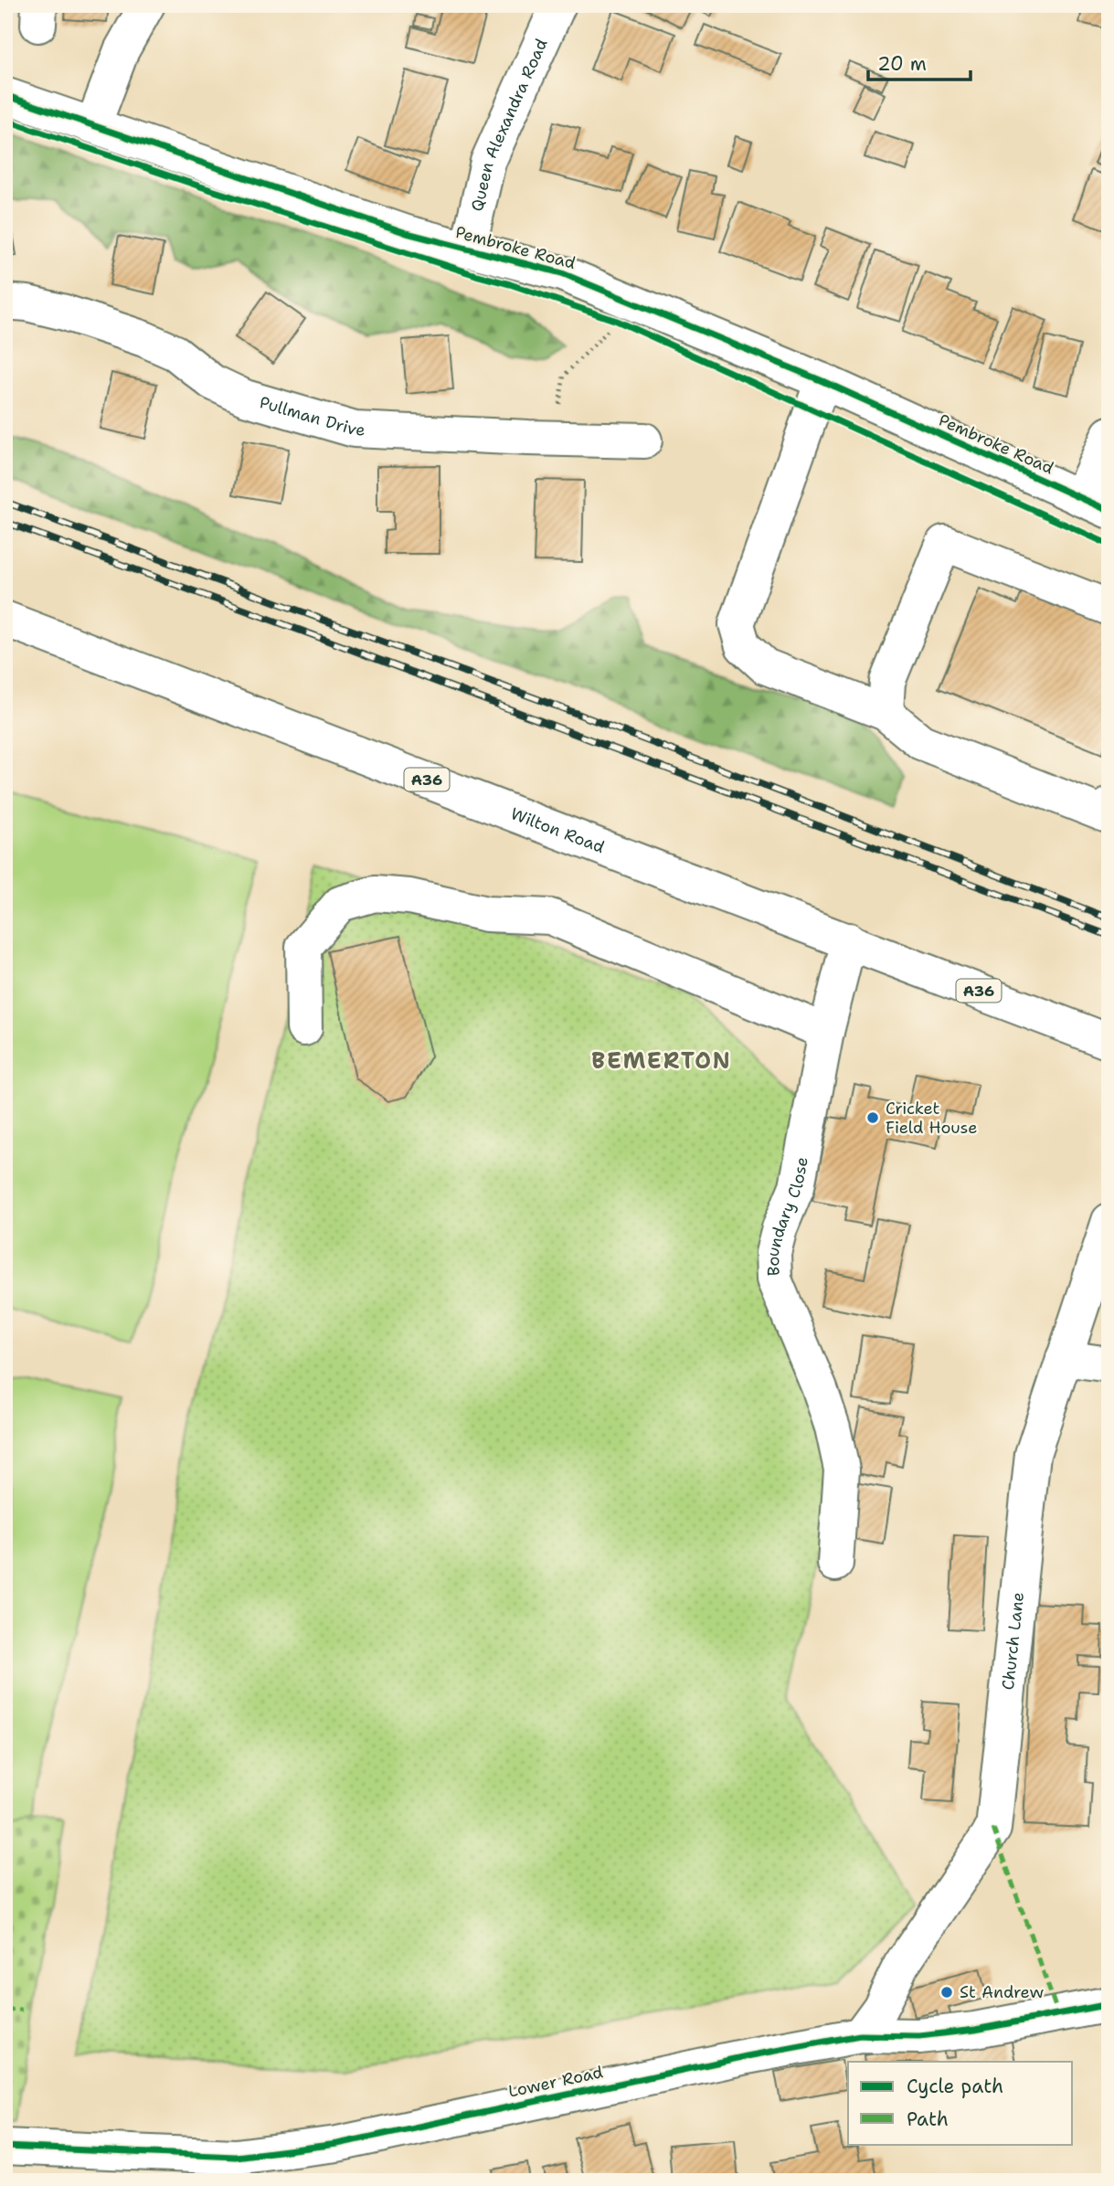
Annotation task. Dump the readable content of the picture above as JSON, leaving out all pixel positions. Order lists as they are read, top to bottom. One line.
{"streets":{"main road":["Queen Alexandra Road","Pembroke Road","Pullman Drive","A36","Wilton Road","Boundary Close","Church Lane","Lower Road"]},"crossings":[["Queen Alexandra Road","Pembroke Road"],["Wilton Road","Boundary Close"],["Church Lane","Lower Road"]],"districts":["BEMERTON"],"places":["Cricket Field House","St Andrew"],"legend":["Cycle path","Path"],"scale_bar":"20 m"}
